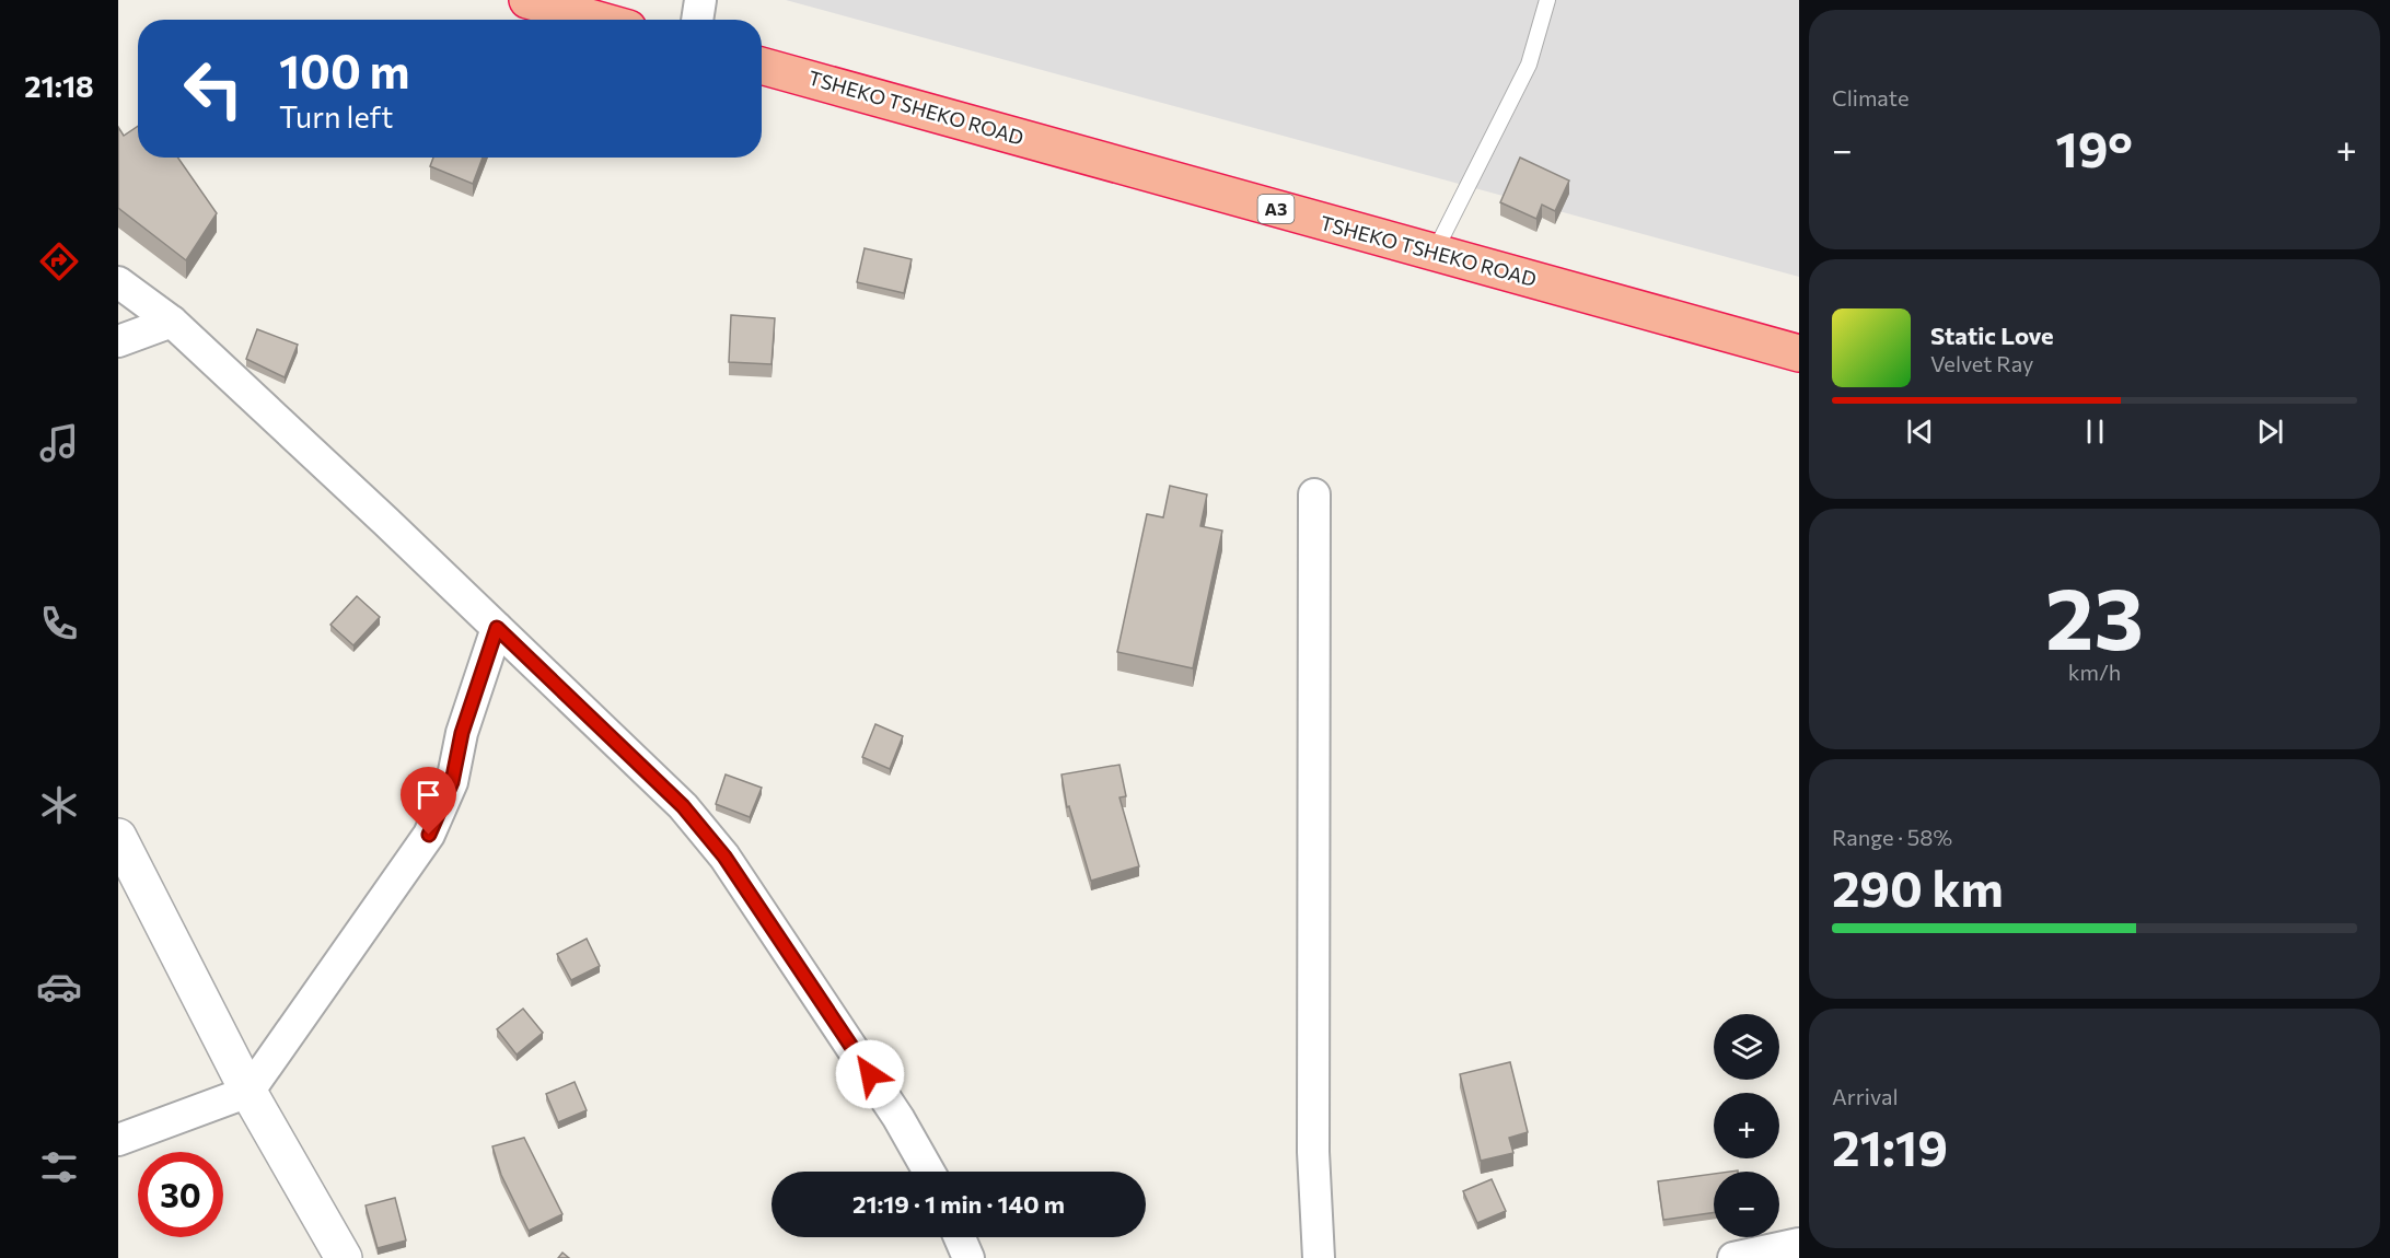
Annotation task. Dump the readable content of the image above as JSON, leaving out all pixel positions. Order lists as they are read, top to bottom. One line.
{"streets":{"highway":["TSHEKO TSHEKO ROAD","A3"]},"page":{"tabs":"21:18","tile":["Climate",["23","km/h"],["Range · 58%","290 km"],["Arrival","21:19"]],"turn":["100 m","Turn left"],"heat":["−","19°","+"],"song":["Static Love","Velvet Ray"],"map_buttons":["+","−"],"limit":"30","trip":"21:19 · 1 min · 140 m"}}
